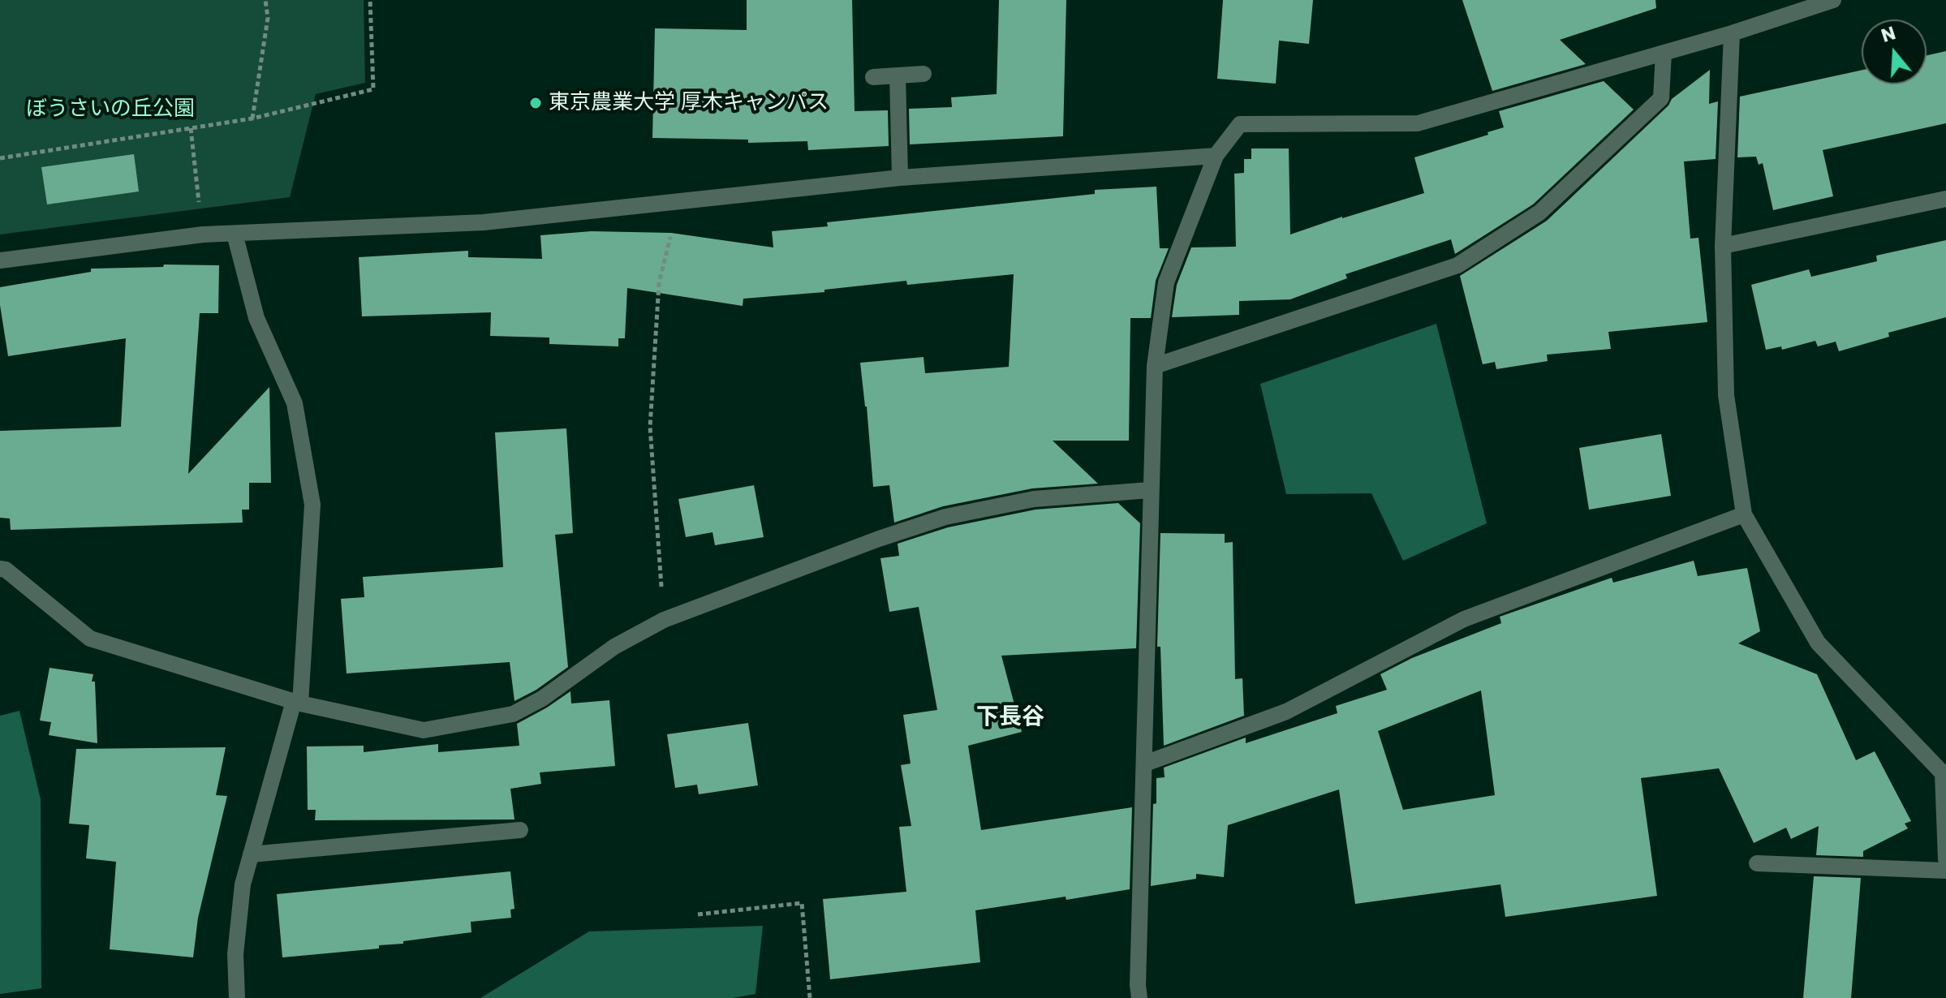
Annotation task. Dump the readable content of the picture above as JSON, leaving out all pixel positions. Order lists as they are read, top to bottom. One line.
{"districts":["下長谷"],"parks":["ぼうさいの丘公園"],"places":["東京農業大学 厚木キャンパス"],"north":"top"}
